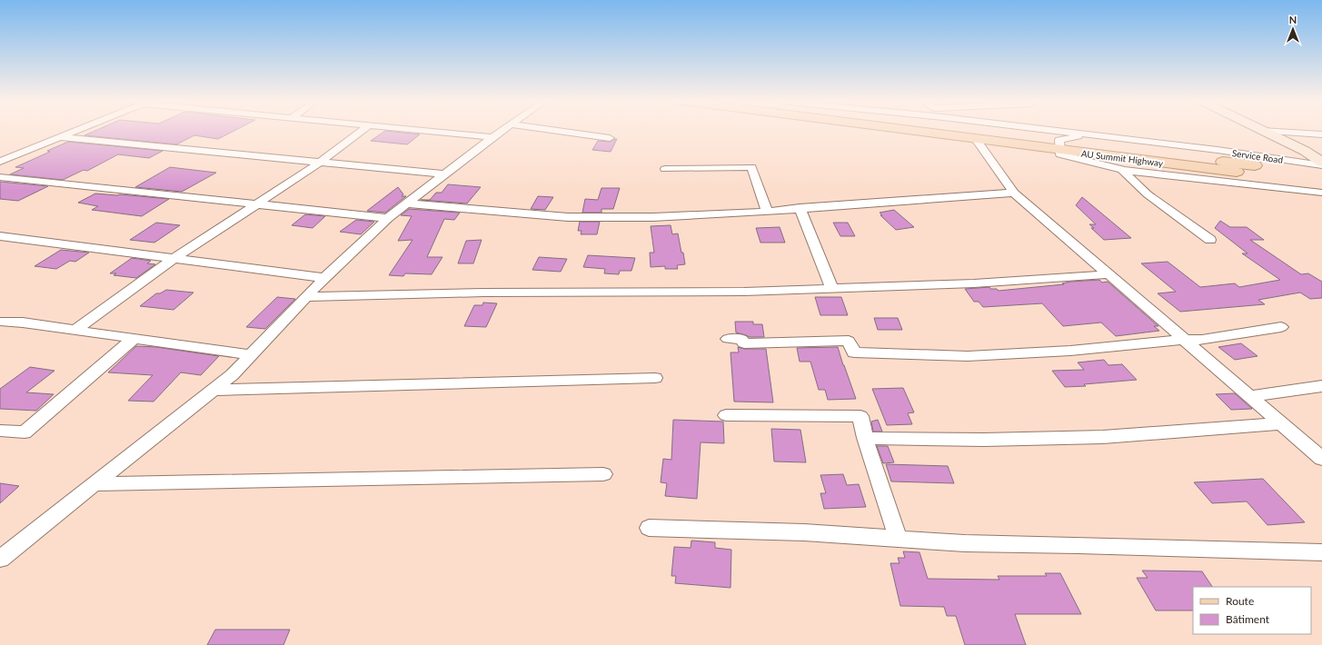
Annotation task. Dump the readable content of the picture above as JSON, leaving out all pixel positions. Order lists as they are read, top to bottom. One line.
{"streets":{"main road":["AU Summit Highway"],"street":["Service Road"]},"legend":["Route","Bâtiment"],"north":"top"}
